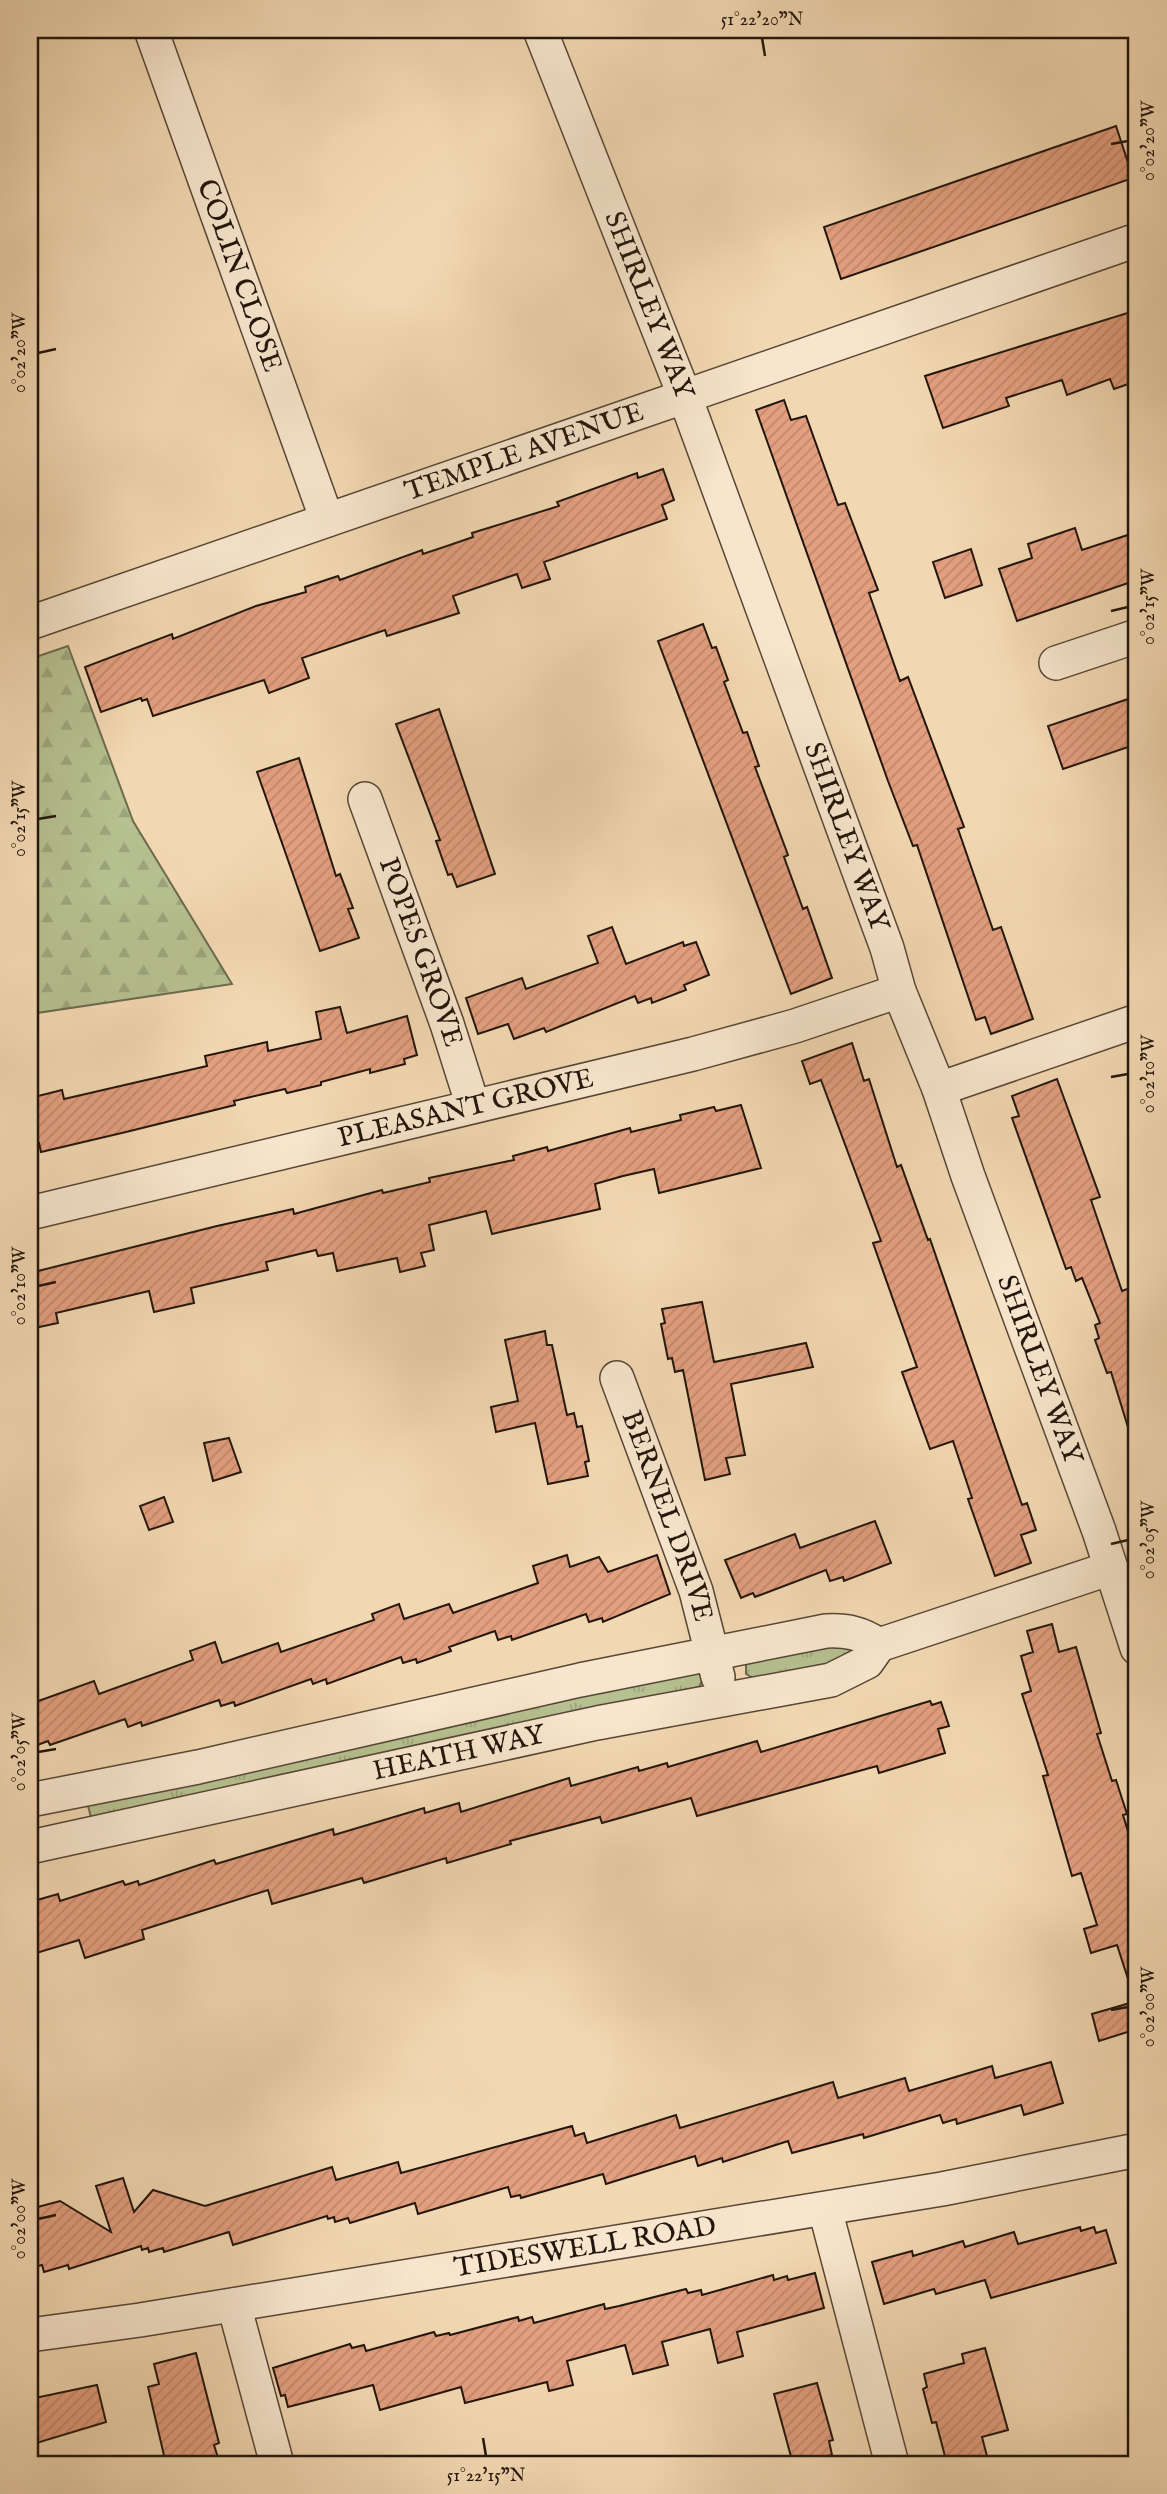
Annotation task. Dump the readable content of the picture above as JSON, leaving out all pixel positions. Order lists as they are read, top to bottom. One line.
{"streets":{"street":["COLIN CLOSE","SHIRLEY WAY","TEMPLE AVENUE","POPES GROVE","PLEASANT GROVE","BERNEL DRIVE","HEATH WAY","TIDESWELL ROAD"]},"crossings":[["COLIN CLOSE","TEMPLE AVENUE"],["SHIRLEY WAY","TEMPLE AVENUE"],["SHIRLEY WAY","PLEASANT GROVE"],["SHIRLEY WAY","HEATH WAY"],["POPES GROVE","PLEASANT GROVE"],["BERNEL DRIVE","HEATH WAY"]],"coordinates":["51°22'20\"N","0°02'20\"W","0°02'15\"W","0°02'10\"W","0°02'05\"W","0°02'00\"W","51°22'15\"N"]}
